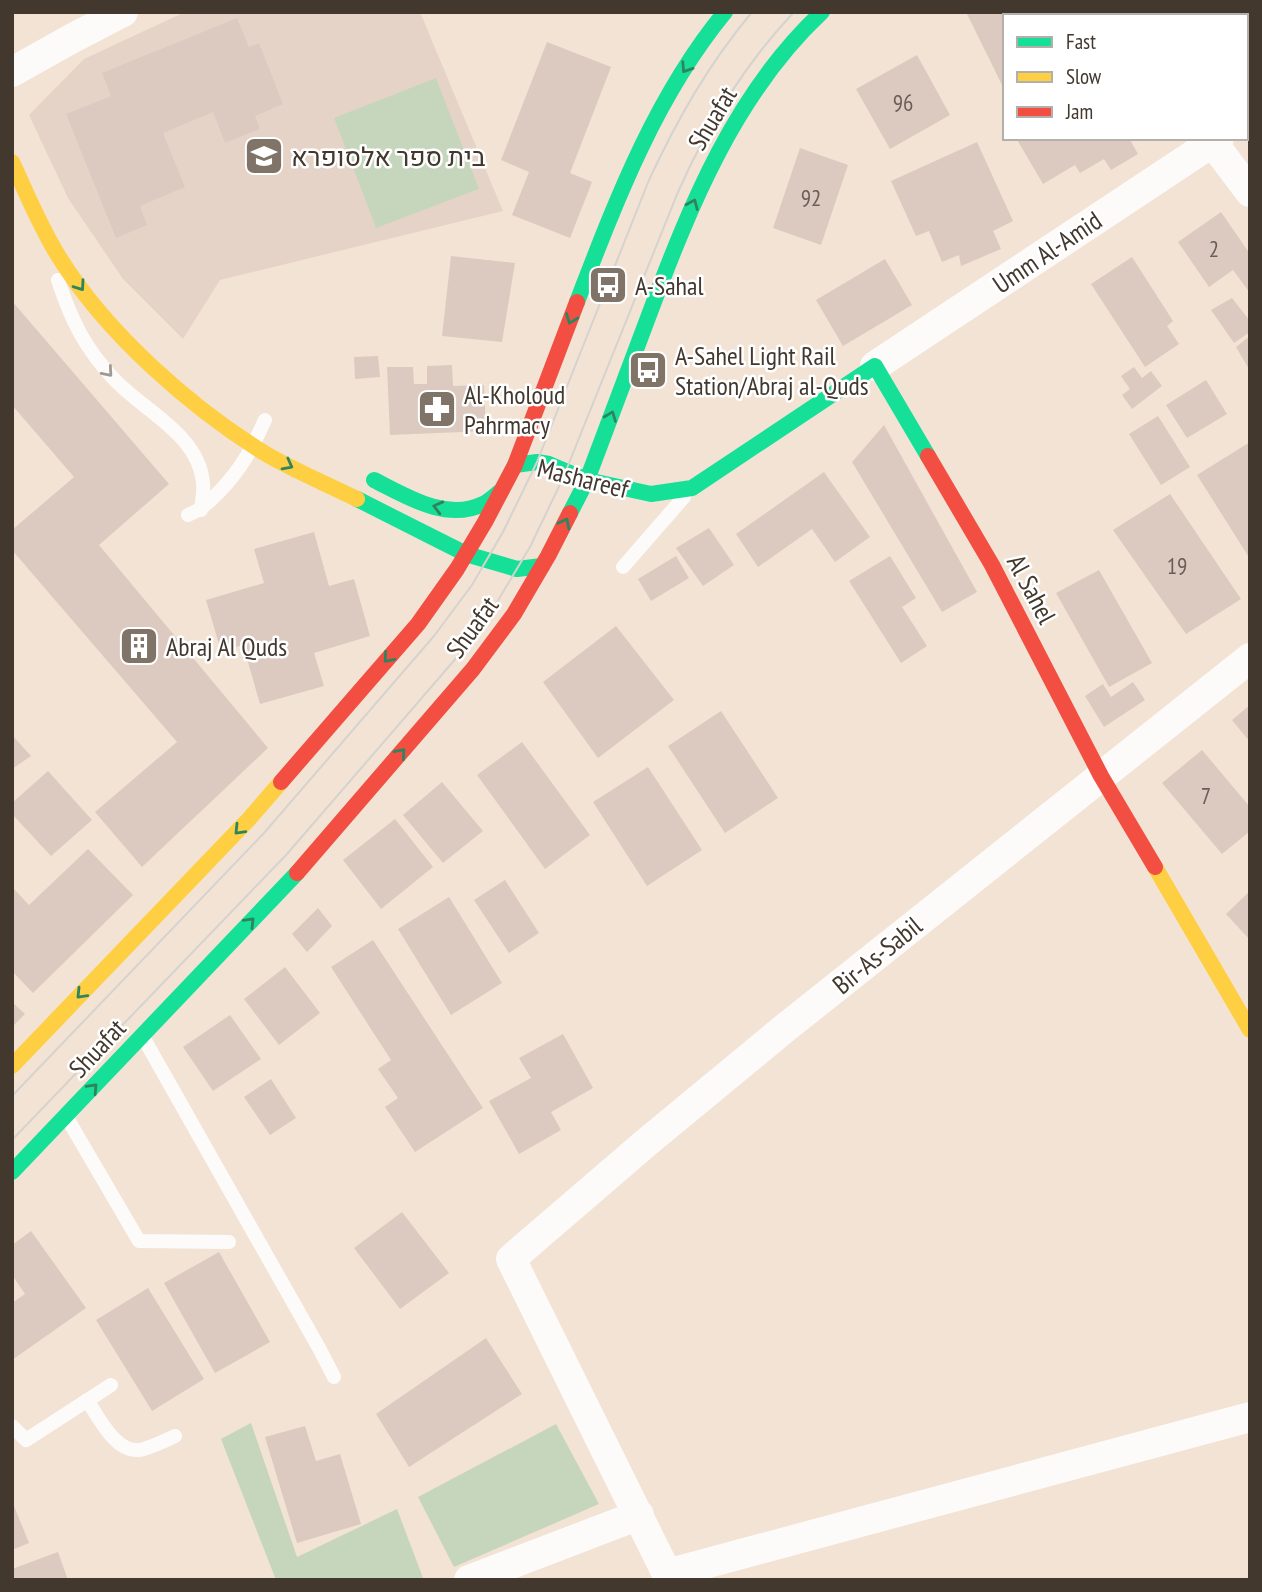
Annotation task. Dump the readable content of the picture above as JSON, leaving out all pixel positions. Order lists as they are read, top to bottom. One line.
{"streets":{"street":["Shuafat","Umm Al-Amid","Mashareef","Al Sahel","Bir-As-Sabil"]},"crossings":[["Shuafat","Mashareef"],["Umm Al-Amid","Al Sahel"],["Al Sahel","Bir-As-Sabil"]],"places":{"school or university":["בית ספר אלסופרא"],"bus stop":["A-Sahal","A-Sahel Light Rail Station/Abraj al-Quds"],"pharmacy":["Al-Kholoud Pahrmacy"],"building":["Abraj Al Quds"]},"house_numbers":["96","92","2","19","7"],"legend":["Fast","Slow","Jam"]}
